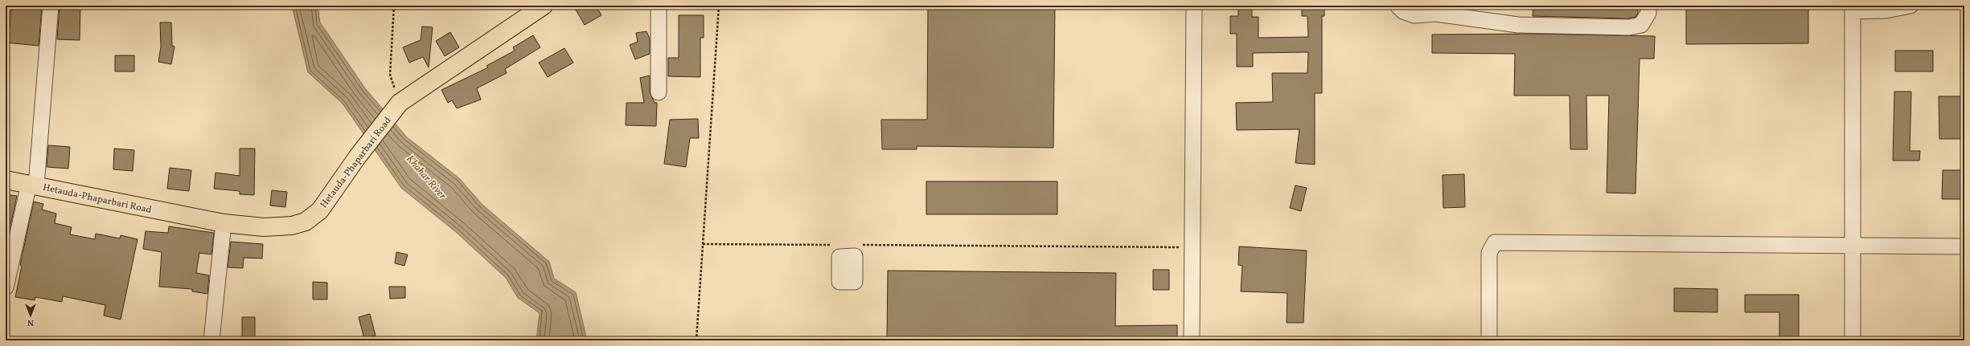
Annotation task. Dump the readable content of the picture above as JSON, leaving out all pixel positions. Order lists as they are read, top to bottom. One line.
{"streets":{"highway":["Hetauda-Phaparbari Road"]},"water":["Khahar River"],"north":"bottom"}
